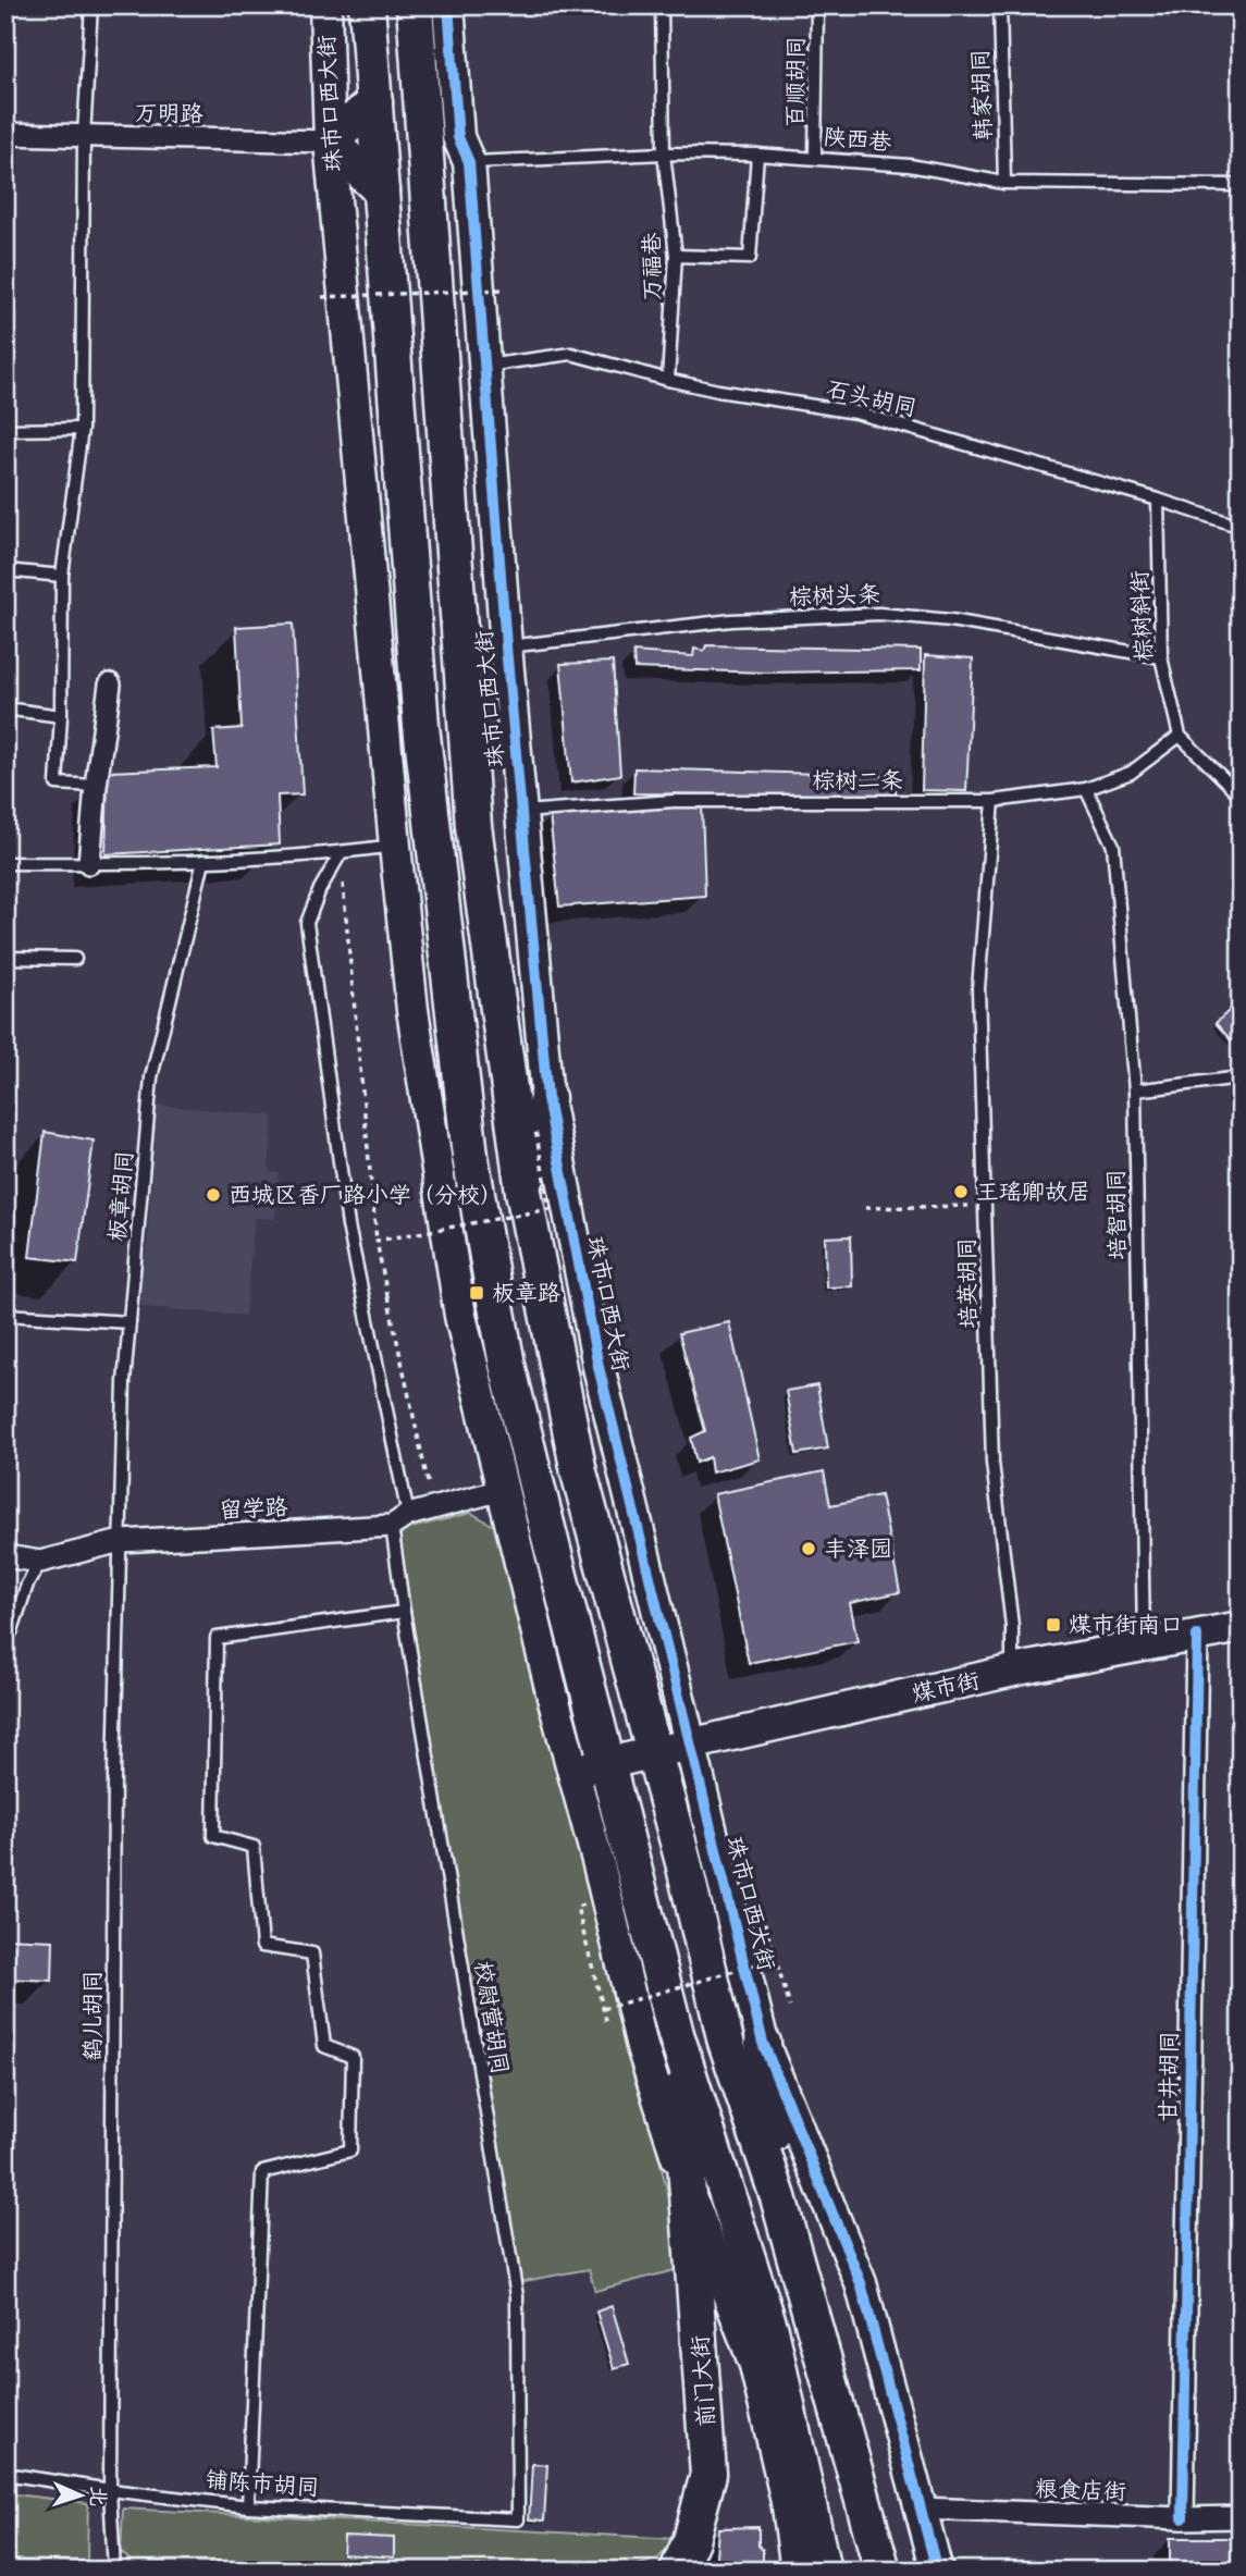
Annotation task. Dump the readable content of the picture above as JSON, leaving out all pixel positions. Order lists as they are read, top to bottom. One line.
{"streets":{"main road":["珠市口西大街","前门大街"],"street":["万明路","留学路","煤市街","甘井胡同","粮食店街"],"lane":["百顺胡同","韩家胡同","陕西巷","万福巷","石头胡同","棕树头条","棕树斜街","棕树二条","板章胡同","培智胡同","培英胡同","鹞儿胡同","校尉营胡同","铺陈市胡同"]},"crossings":[["百顺胡同","陕西巷"],["韩家胡同","陕西巷"],["珠市口西大街","万明路"],["珠市口西大街","陕西巷"],["珠市口西大街","石头胡同"],["珠市口西大街","棕树头条"],["珠市口西大街","棕树二条"],["珠市口西大街","留学路"],["珠市口西大街","煤市街"],["珠市口西大街","前门大街"],["珠市口西大街","粮食店街"],["陕西巷","万福巷"],["万福巷","石头胡同"],["石头胡同","棕树斜街"],["棕树头条","棕树斜街"],["棕树斜街","棕树二条"],["棕树二条","培智胡同"],["棕树二条","培英胡同"],["板章胡同","留学路"],["板章胡同","鹞儿胡同"],["培智胡同","煤市街"],["培英胡同","煤市街"],["留学路","鹞儿胡同"],["留学路","校尉营胡同"],["煤市街","甘井胡同"],["鹞儿胡同","铺陈市胡同"],["校尉营胡同","铺陈市胡同"],["甘井胡同","粮食店街"]],"places":{"other":["王瑶卿故居","西城区香厂路小学（分校）","丰泽园"],"transit":["板章路","煤市街南口"]},"north":"right"}
